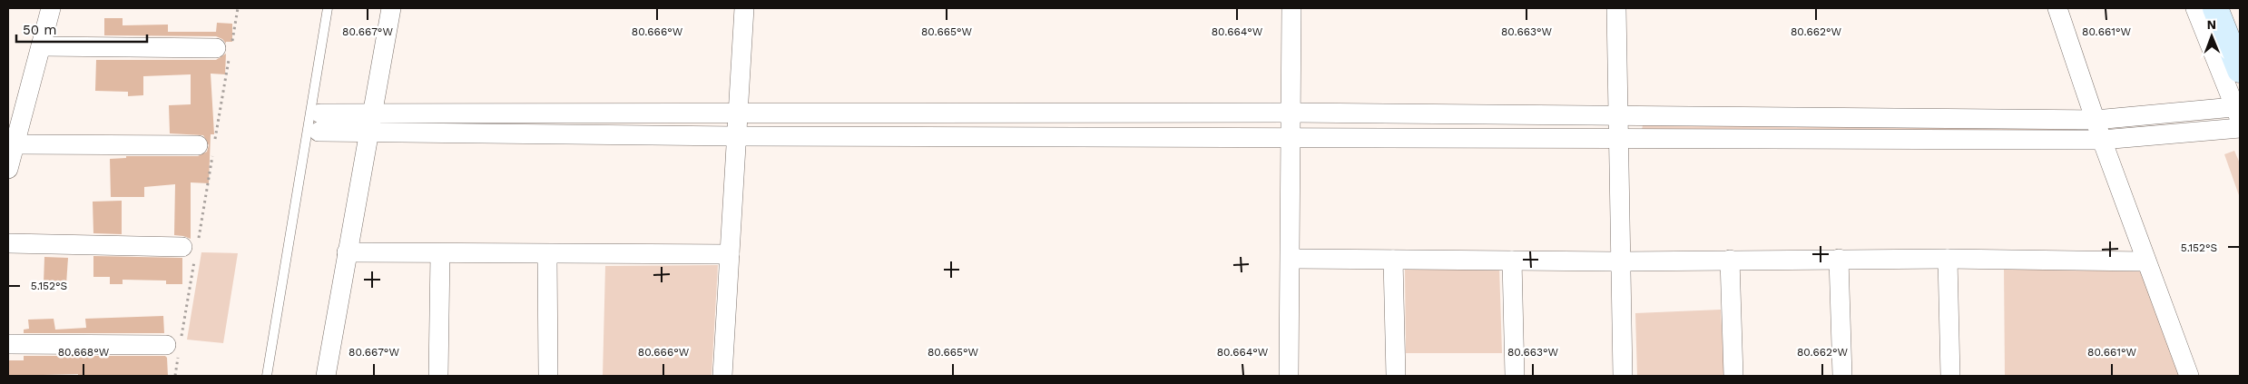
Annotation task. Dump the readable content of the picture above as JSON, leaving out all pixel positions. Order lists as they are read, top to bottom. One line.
{"scale_bar":"50 m","north":"top","coordinates":["80.667°W","80.666°W","80.665°W","80.664°W","80.663°W","80.662°W","80.661°W","5.152°S","80.668°W"]}
